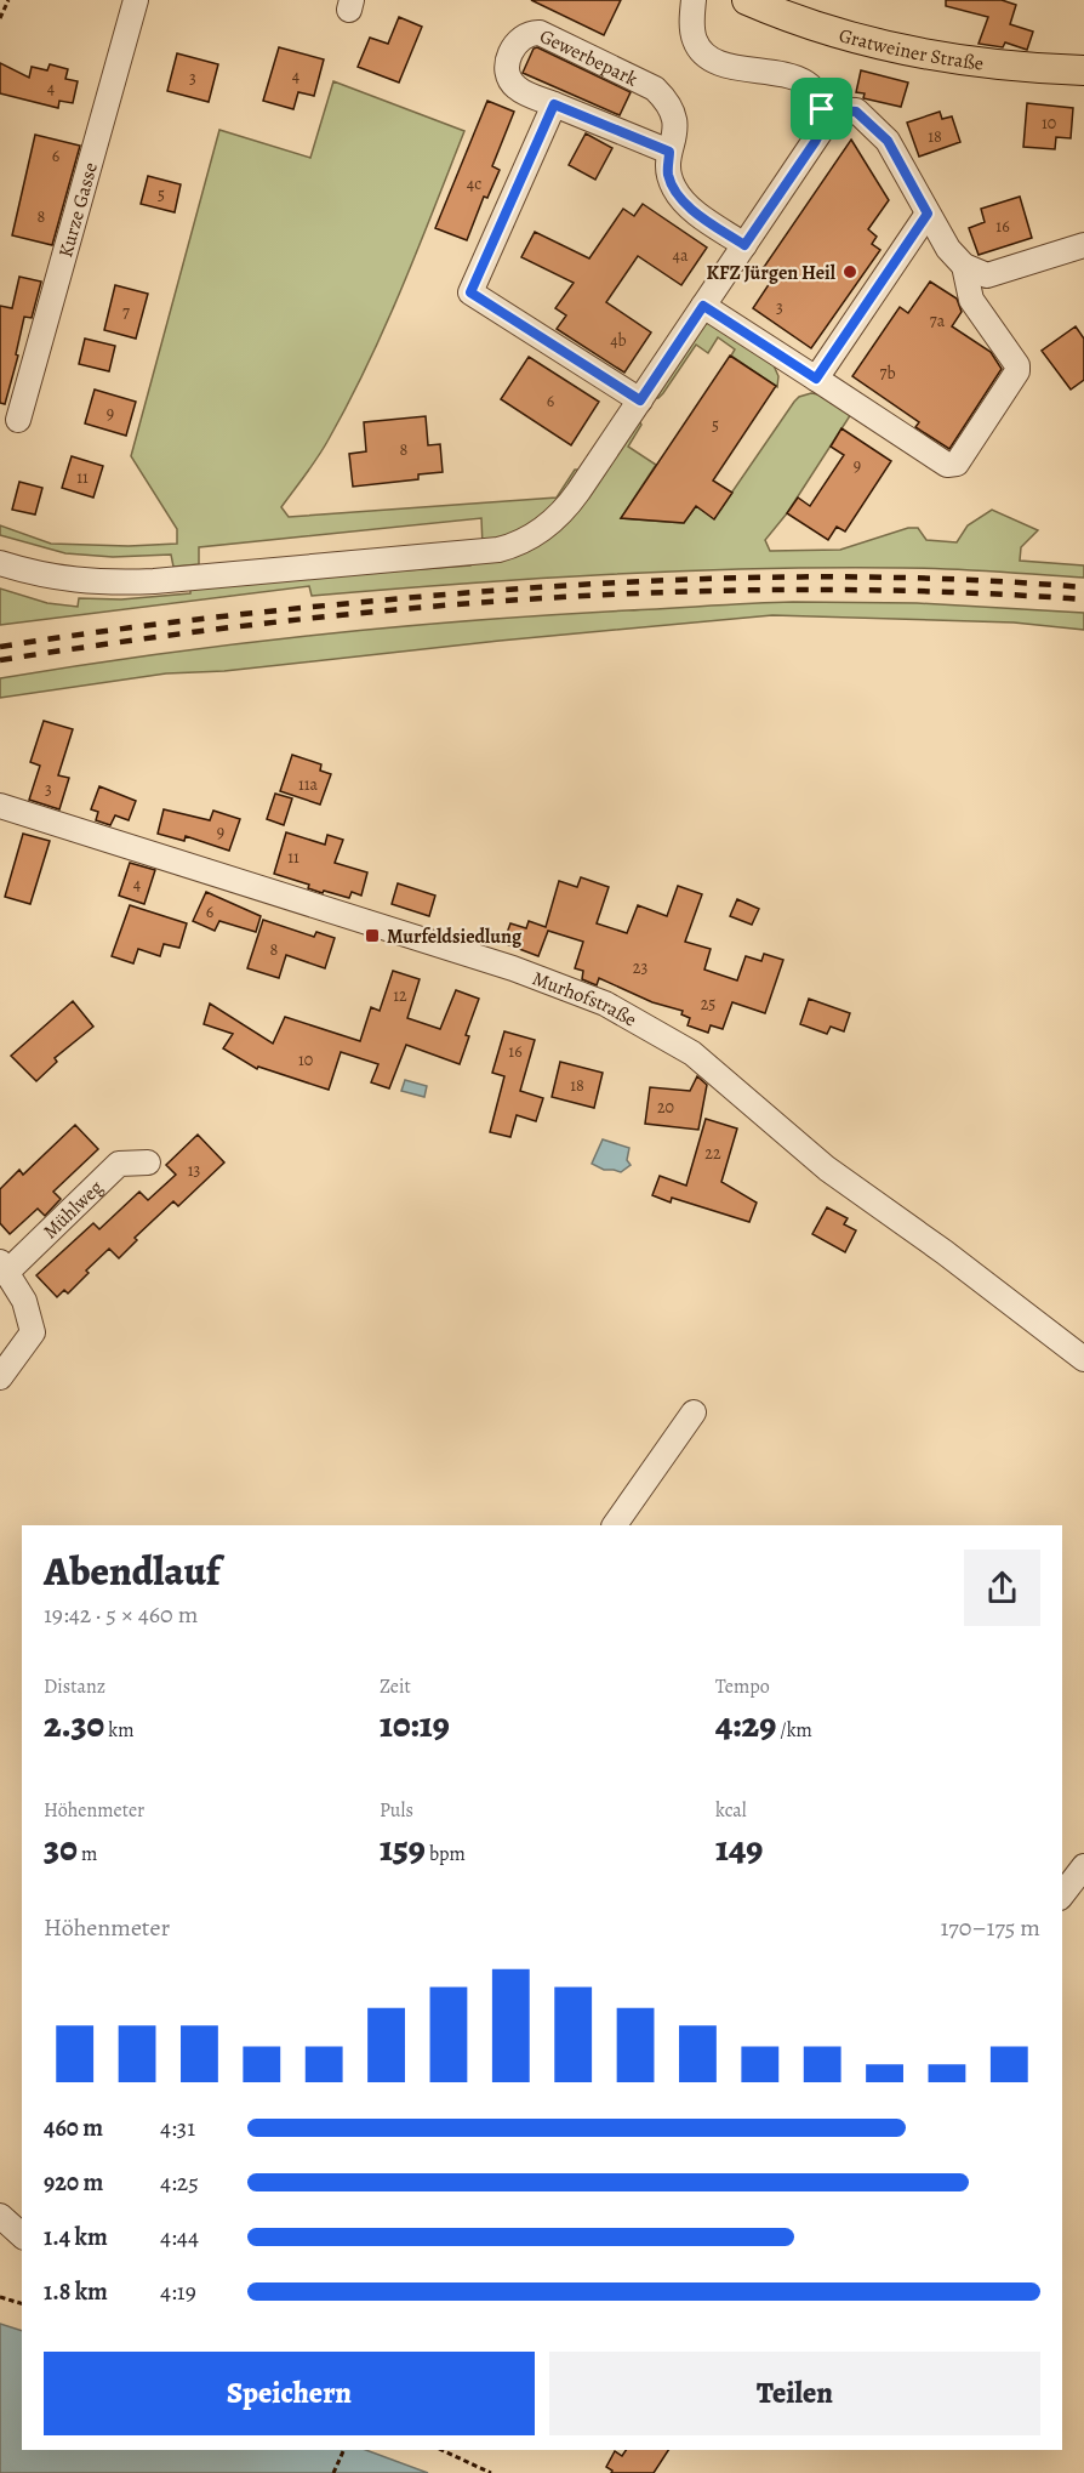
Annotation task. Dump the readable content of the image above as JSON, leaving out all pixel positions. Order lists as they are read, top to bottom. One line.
{"streets":{"main road":["Gratweiner Straße"],"street":["Gewerbepark","Kurze Gasse","Murhofstraße","Mühlweg"]},"places":{"other":["KFZ Jürgen Heil"],"transit":["Murfeldsiedlung"]},"house_numbers":["4","3","4","10","18","6","4c","5","8","16","4a","3","7","7a","4b","7b","6","9","5","8","9","11","11a","3","9","11","4","6","8","23","12","25","16","10","18","20","22","13"],"page":{"heading":["Abendlauf","19:42 · 5 × 460 m"],"stats":[["Distanz","2.30 km"],["Zeit","10:19"],["Tempo","4:29 /km"],["Höhenmeter","30 m"],["Puls","159 bpm"],["kcal","149"]],"chart":["Höhenmeter","170–175 m"],"list":[{"name":"460 m","note":"4:31"},{"name":"920 m","note":"4:25"},{"name":"1.4 km","note":"4:44"},{"name":"1.8 km","note":"4:19"}],"buttons":["Speichern","Teilen"]}}
